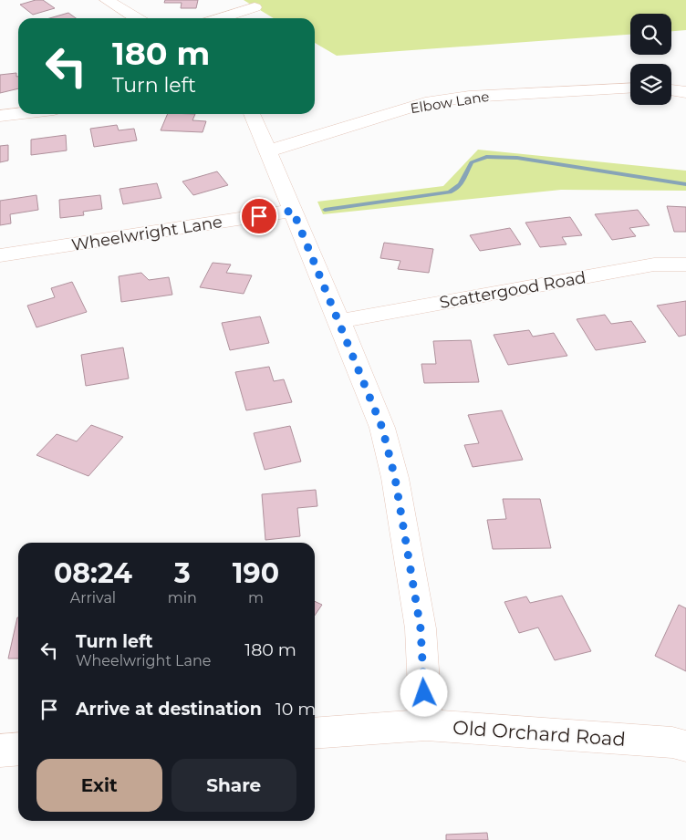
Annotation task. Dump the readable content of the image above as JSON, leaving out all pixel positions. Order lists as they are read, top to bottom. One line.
{"streets":{"street":["Elbow Lane","Wheelwright Lane","Scattergood Road","Old Orchard Road"]},"page":{"turn":["180 m","Turn left"],"eta":["08:24","Arrival","3","min","190","m"],"list":[{"name":"Turn left","note":"Wheelwright Lane","value":"180 m"},{"name":"Arrive at destination","value":"10 m"}],"buttons":["Exit","Share"]}}
